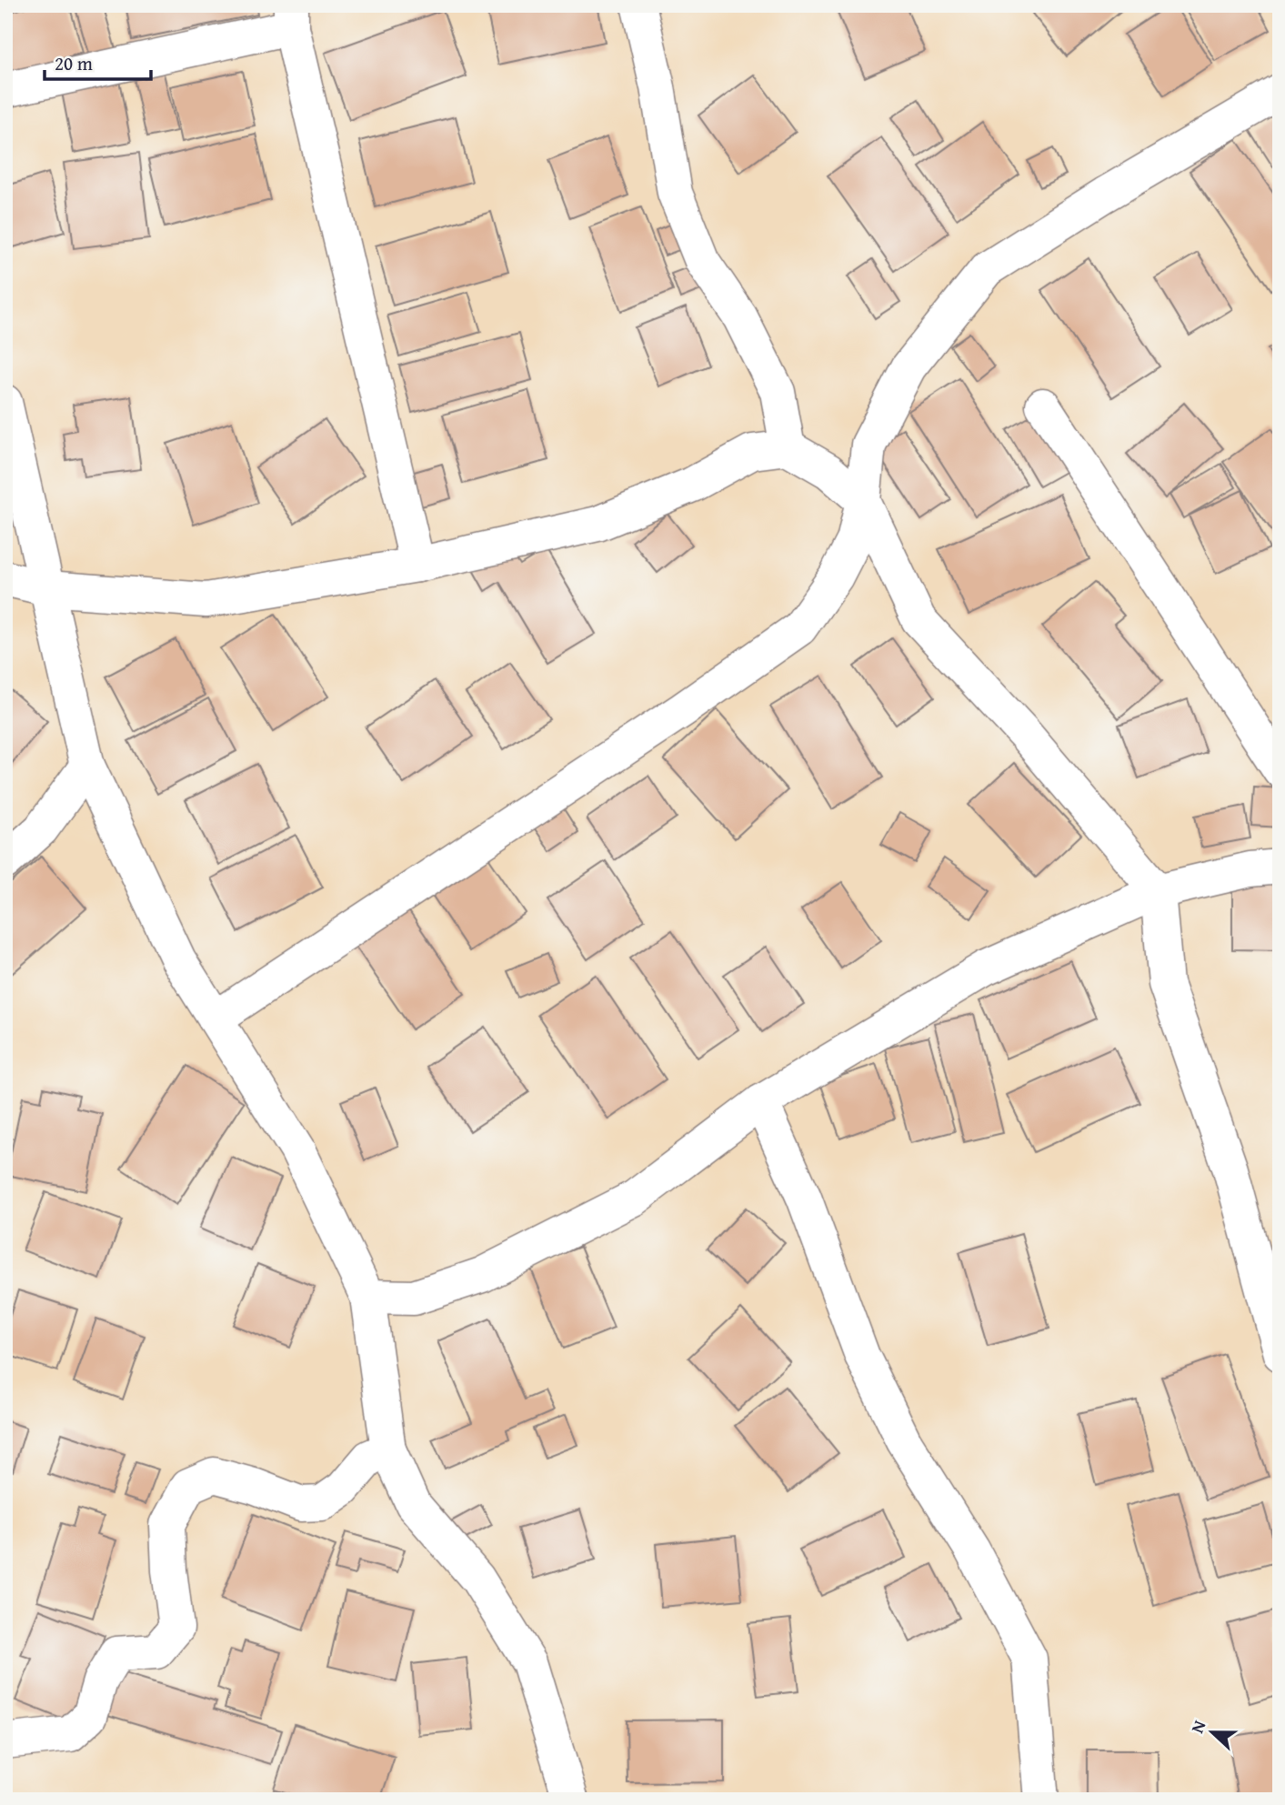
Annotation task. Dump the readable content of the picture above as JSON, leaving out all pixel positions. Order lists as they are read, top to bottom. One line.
{"scale_bar":"20 m","north":"left"}
